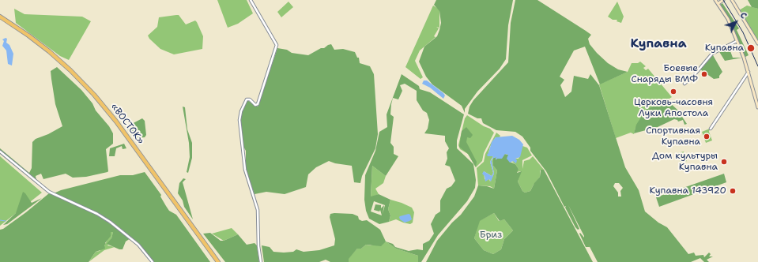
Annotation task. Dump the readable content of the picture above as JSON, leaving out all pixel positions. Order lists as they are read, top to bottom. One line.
{"streets":{"highway":["«ВОСТОК»"]},"districts":["Купавна"],"parks":["Бриз"],"places":["Купавна","Боевые Снаряды ВМФ","Церковь-часовня Луки Апостола","Спортивная Купавна","Дом культуры Купавна","Купавна 143920"],"north":"top right"}
